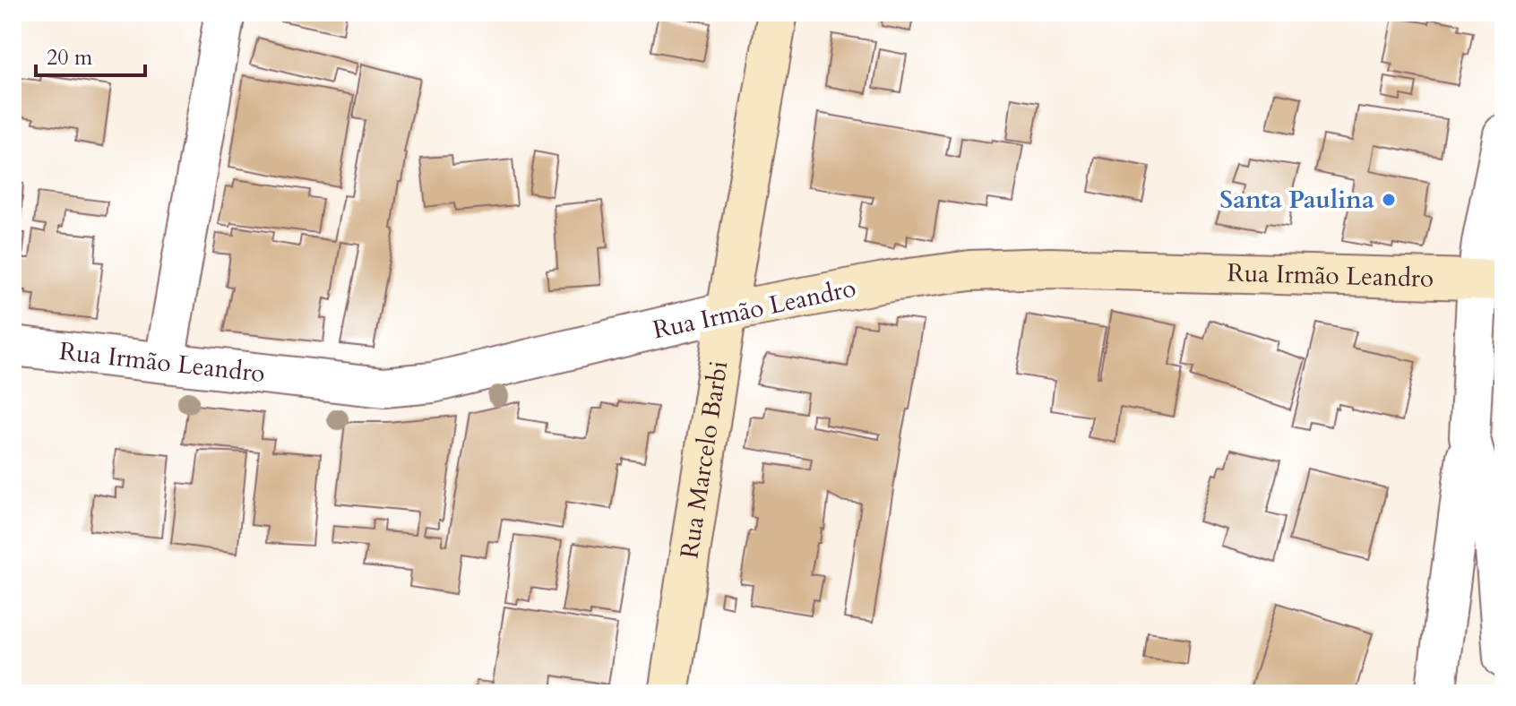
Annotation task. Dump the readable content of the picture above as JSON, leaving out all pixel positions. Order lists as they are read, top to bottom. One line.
{"streets":{"street":["Rua Irmão Leandro","Rua Marcelo Barbi"]},"crossings":[["Rua Irmão Leandro","Rua Marcelo Barbi"]],"places":["Santa Paulina"],"scale_bar":"20 m"}
